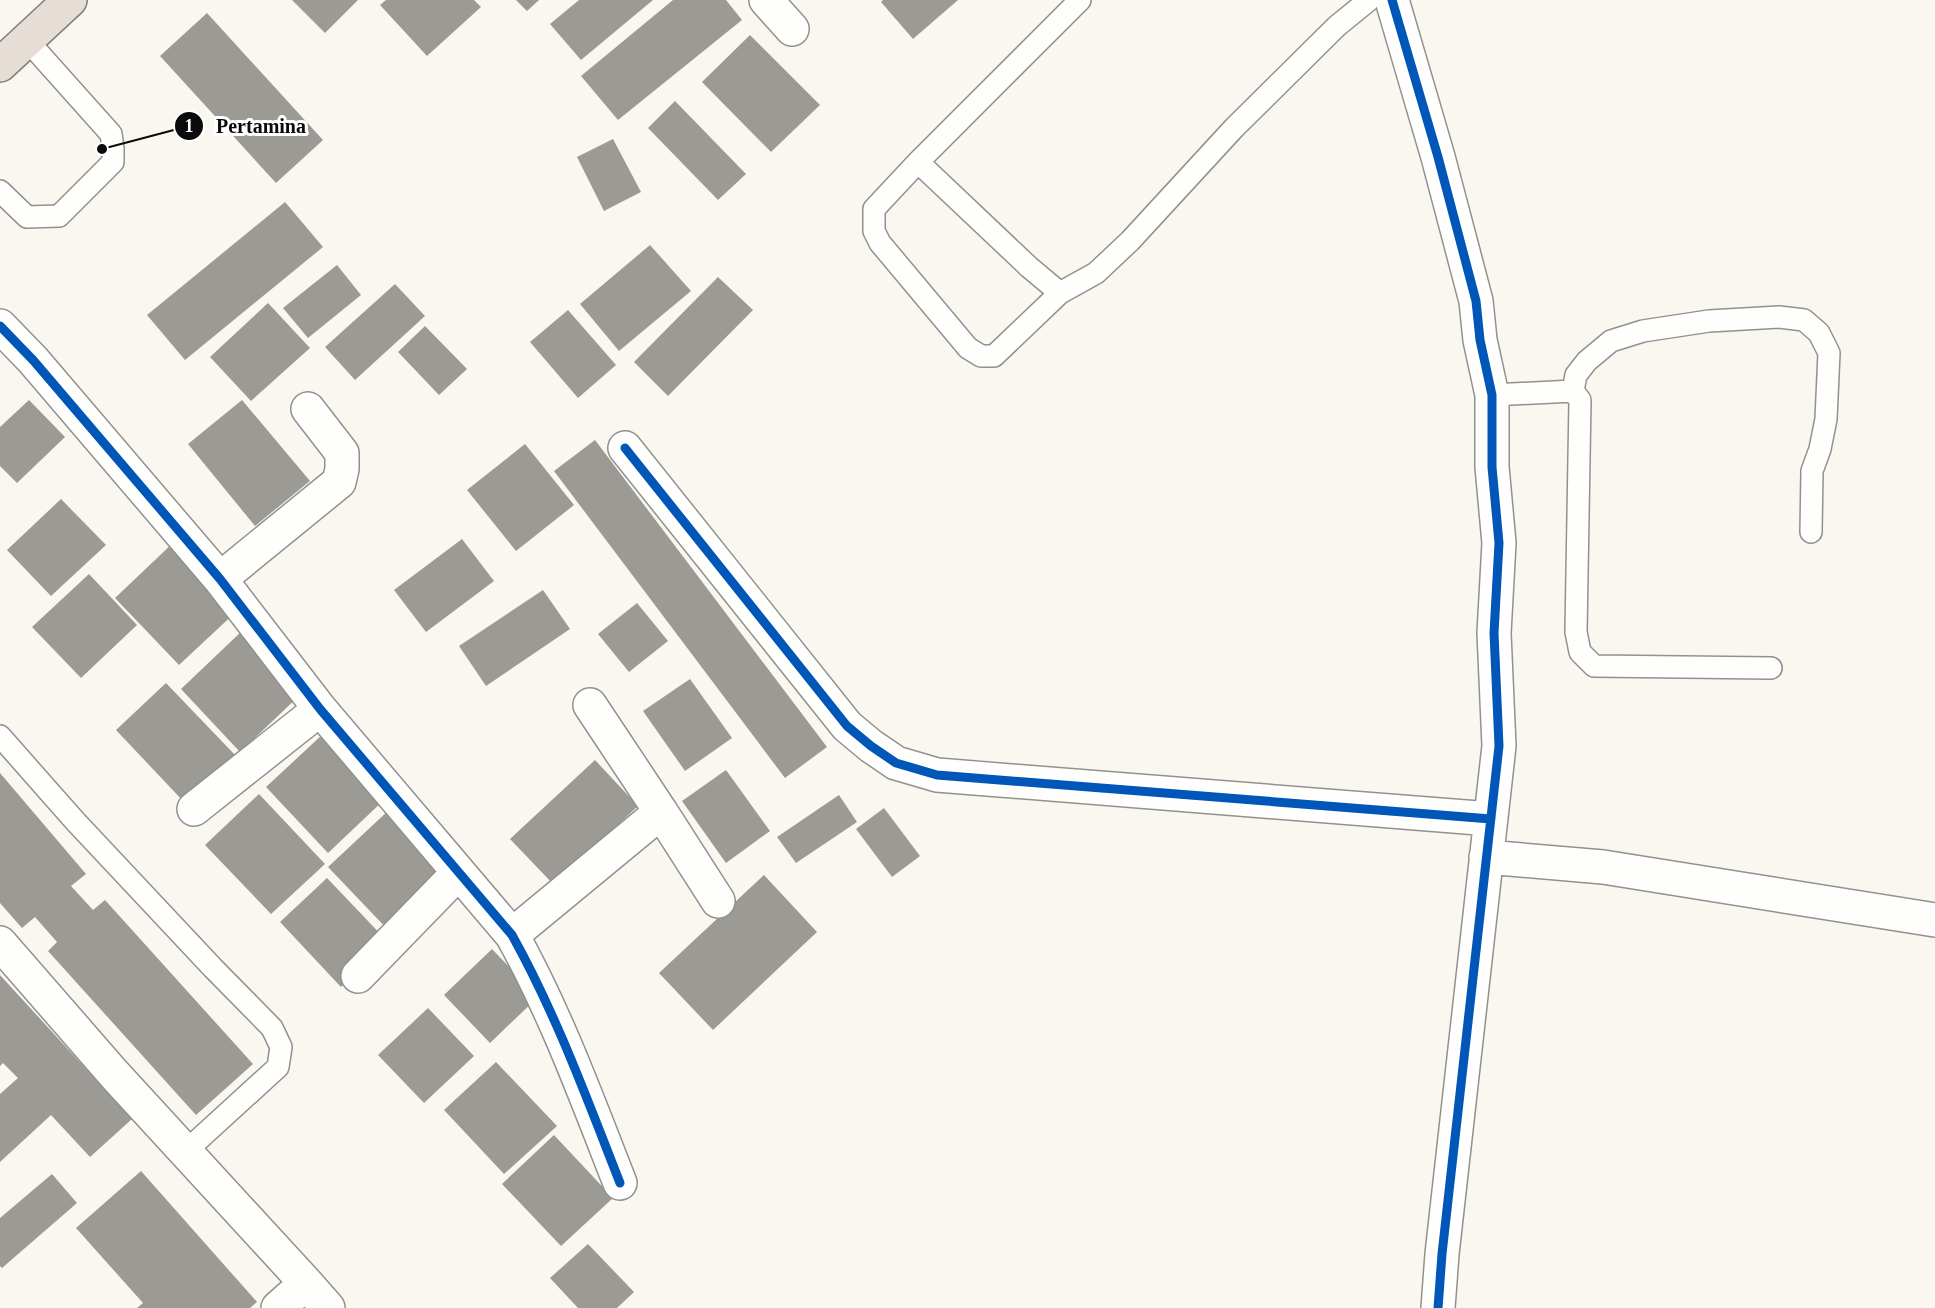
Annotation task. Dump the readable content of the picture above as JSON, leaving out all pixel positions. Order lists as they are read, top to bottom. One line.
{"places":["Pertamina"]}
